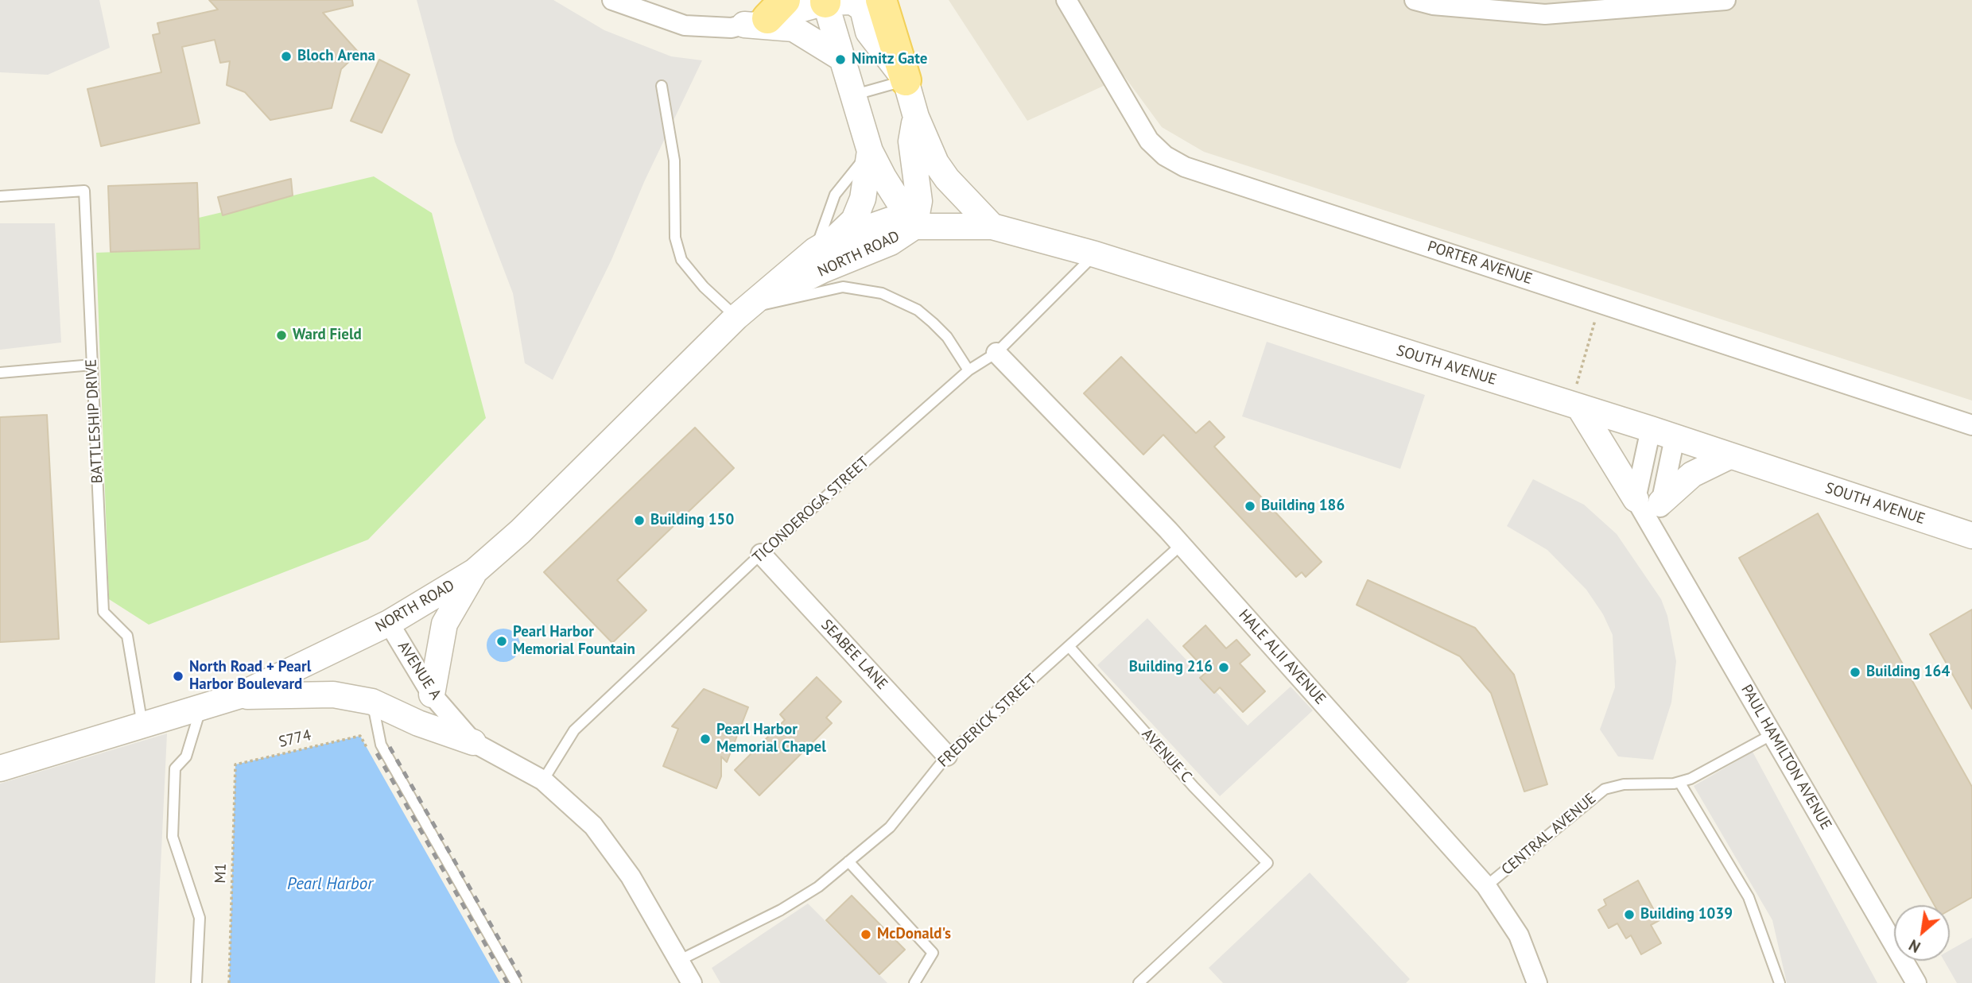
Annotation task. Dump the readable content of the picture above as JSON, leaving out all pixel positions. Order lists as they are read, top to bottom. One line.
{"streets":{"street":["NORTH ROAD","PORTER AVENUE","SOUTH AVENUE","SEABEE LANE","HALE ALII AVENUE","AVENUE A","PAUL HAMILTON AVENUE"],"lane":["BATTLESHIP DRIVE","TICONDEROGA STREET","FREDERICK STREET","AVENUE C","CENTRAL AVENUE"],"path":["S774","M1"]},"crossings":[["NORTH ROAD","SOUTH AVENUE"],["NORTH ROAD","BATTLESHIP DRIVE"],["NORTH ROAD","AVENUE A"],["SOUTH AVENUE","TICONDEROGA STREET"],["TICONDEROGA STREET","SEABEE LANE"],["TICONDEROGA STREET","HALE ALII AVENUE"],["SEABEE LANE","FREDERICK STREET"],["HALE ALII AVENUE","FREDERICK STREET"],["HALE ALII AVENUE","CENTRAL AVENUE"],["FREDERICK STREET","AVENUE C"],["S774","M1"],["PAUL HAMILTON AVENUE","CENTRAL AVENUE"]],"water":["Pearl Harbor"],"places":["Bloch Arena","Nimitz Gate","Ward Field","Building 186","Building 150","Pearl Harbor Memorial Fountain","Building 216","Building 164","North Road + Pearl Harbor Boulevard","Pearl Harbor Memorial Chapel","Building 1039","McDonald's"],"north":"bottom left"}
